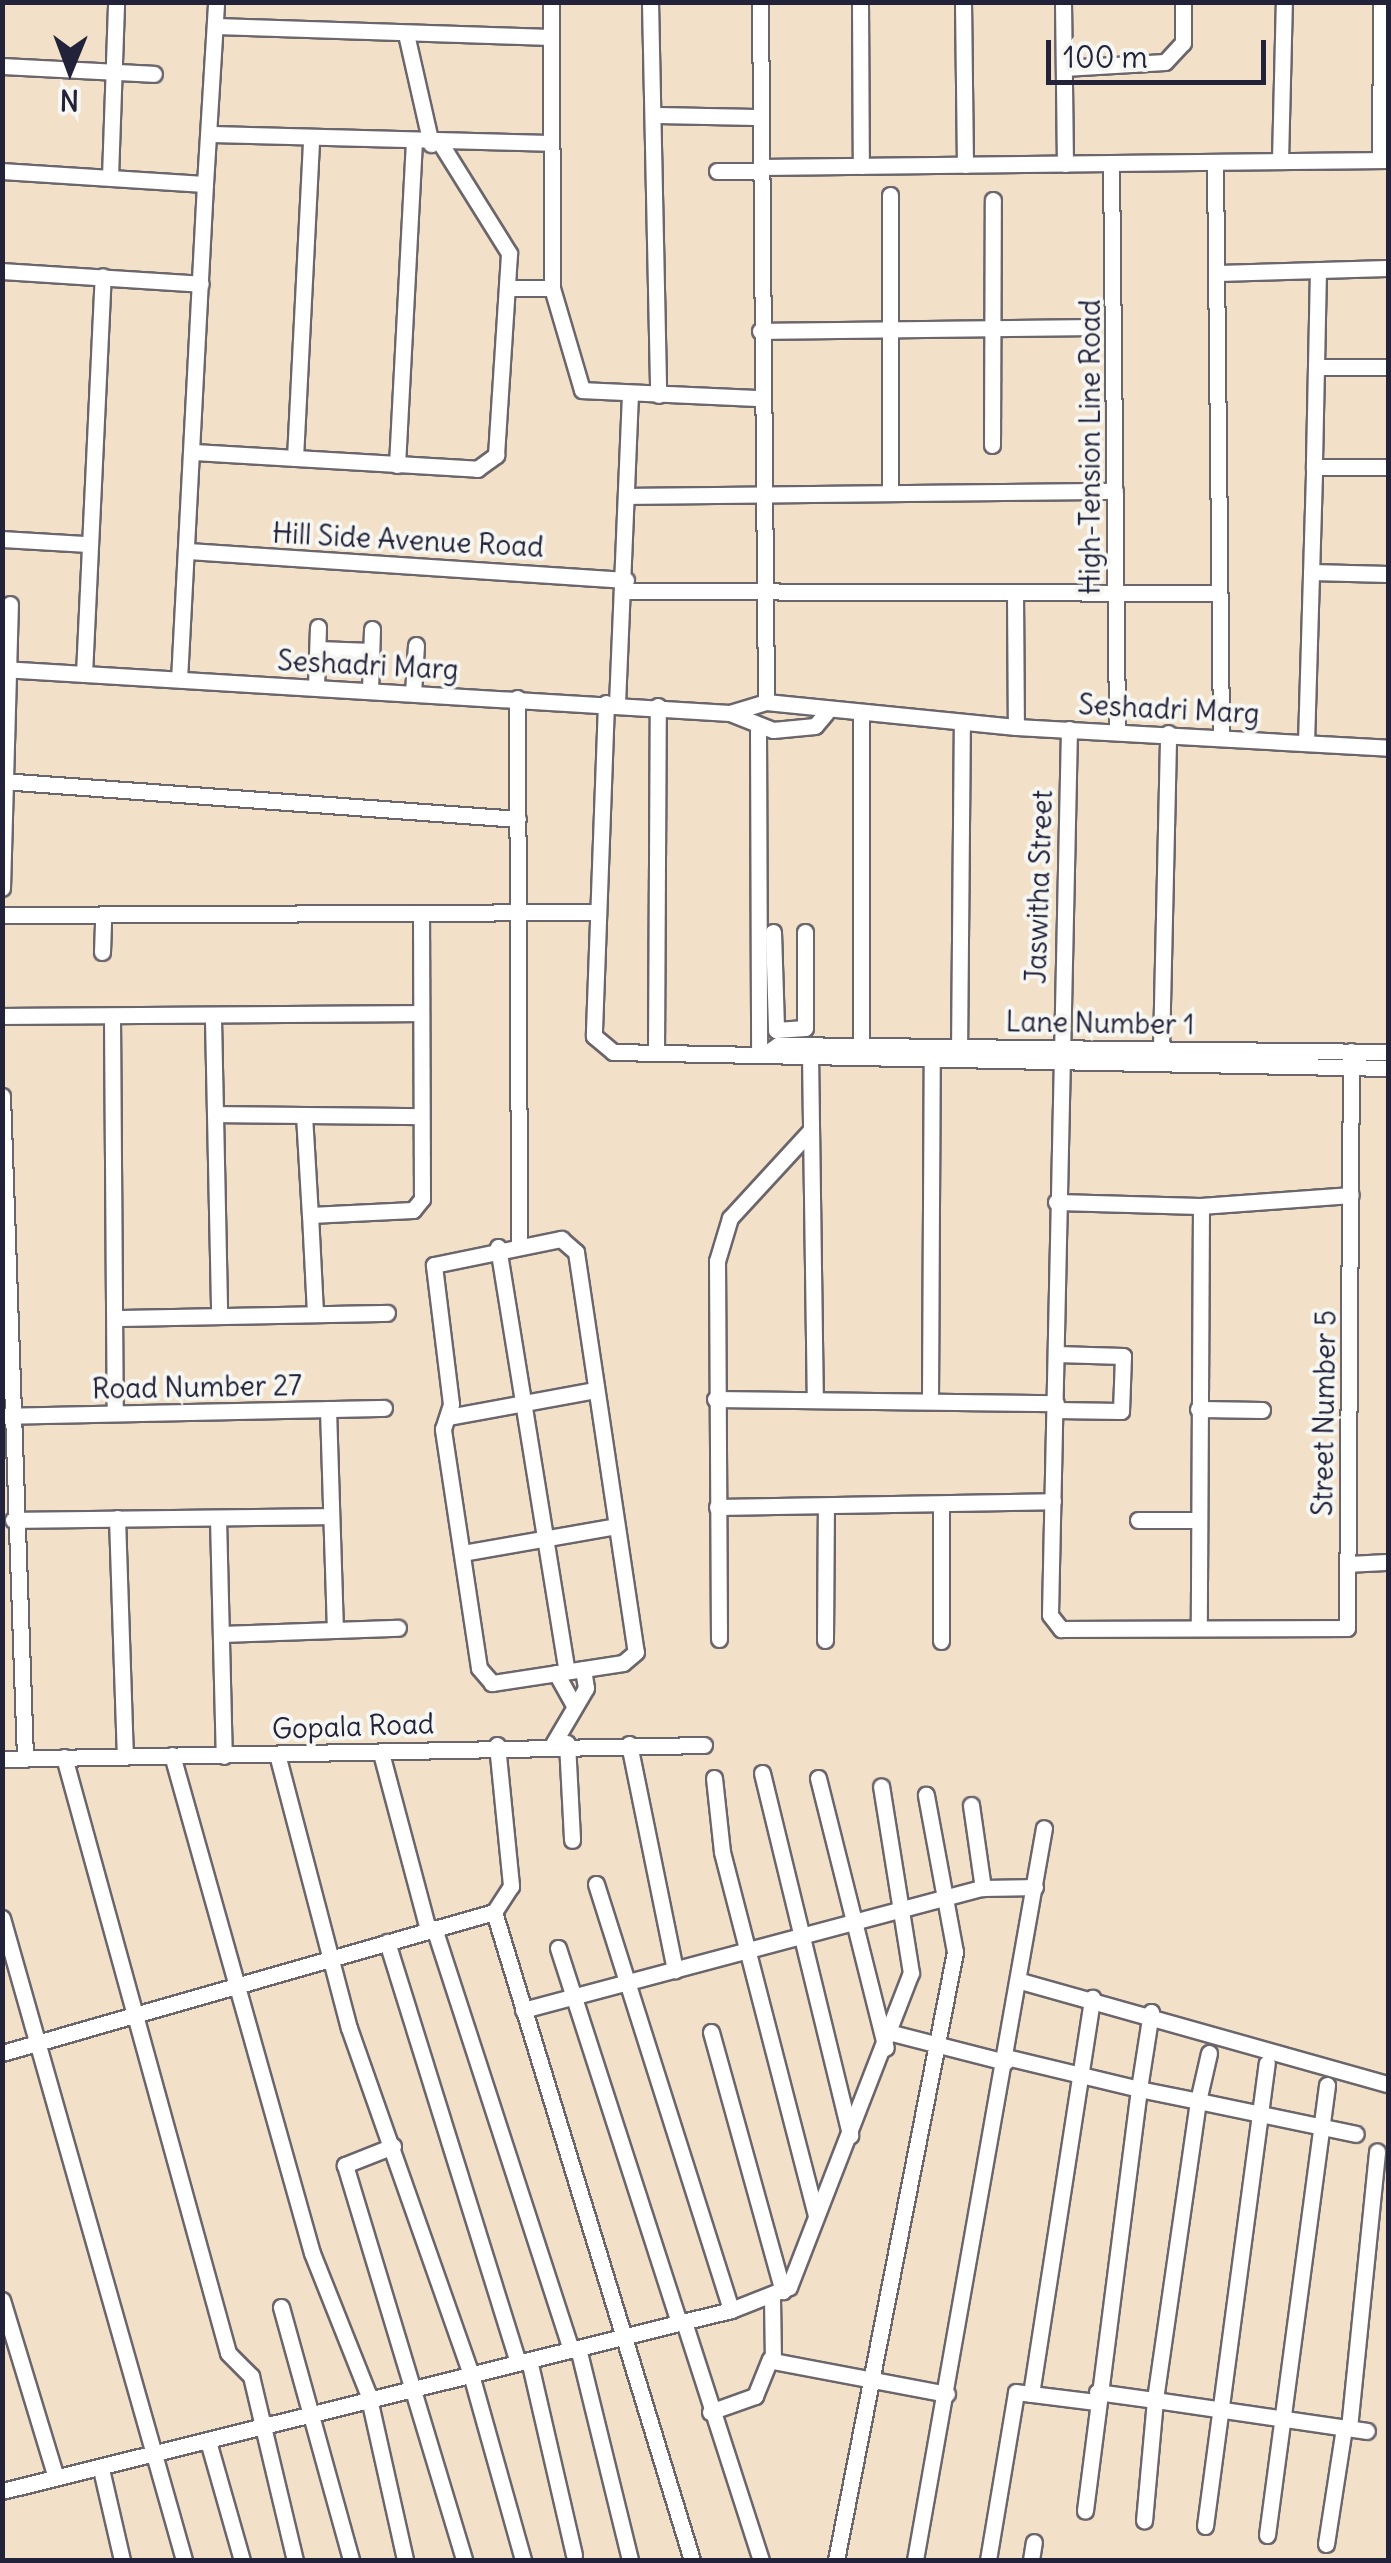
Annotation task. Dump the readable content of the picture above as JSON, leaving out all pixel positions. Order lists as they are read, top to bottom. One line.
{"streets":{"street":["High-Tension Line Road","Hill Side Avenue Road","Seshadri Marg","Jaswitha Street","Lane Number 1","Road Number 27","Street Number 5","Gopala Road"]},"crossings":[["High-Tension Line Road","Hill Side Avenue Road"],["High-Tension Line Road","Seshadri Marg"],["Seshadri Marg","Jaswitha Street"],["Jaswitha Street","Lane Number 1"],["Jaswitha Street","Street Number 5"],["Lane Number 1","Street Number 5"]],"scale_bar":"100 m","north":"bottom"}
